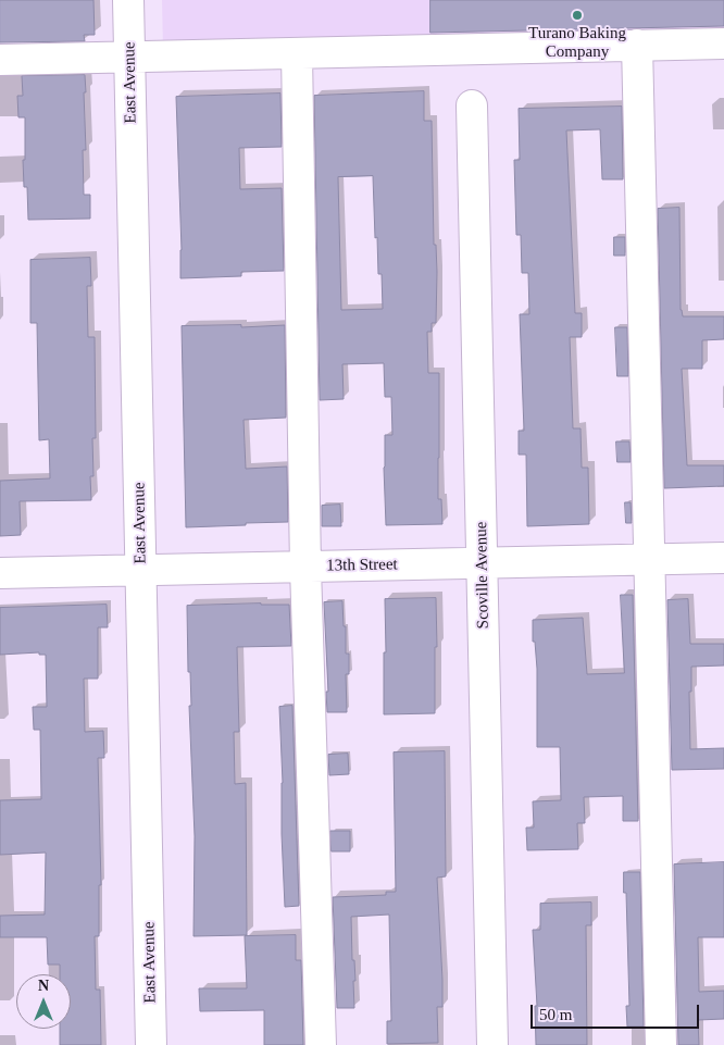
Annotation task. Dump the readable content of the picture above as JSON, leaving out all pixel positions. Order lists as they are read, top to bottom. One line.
{"streets":{"street":["East Avenue","13th Street","Scoville Avenue"]},"crossings":[["East Avenue","13th Street"],["13th Street","Scoville Avenue"]],"places":["Turano Baking Company"],"scale_bar":"50 m","north":"top"}
